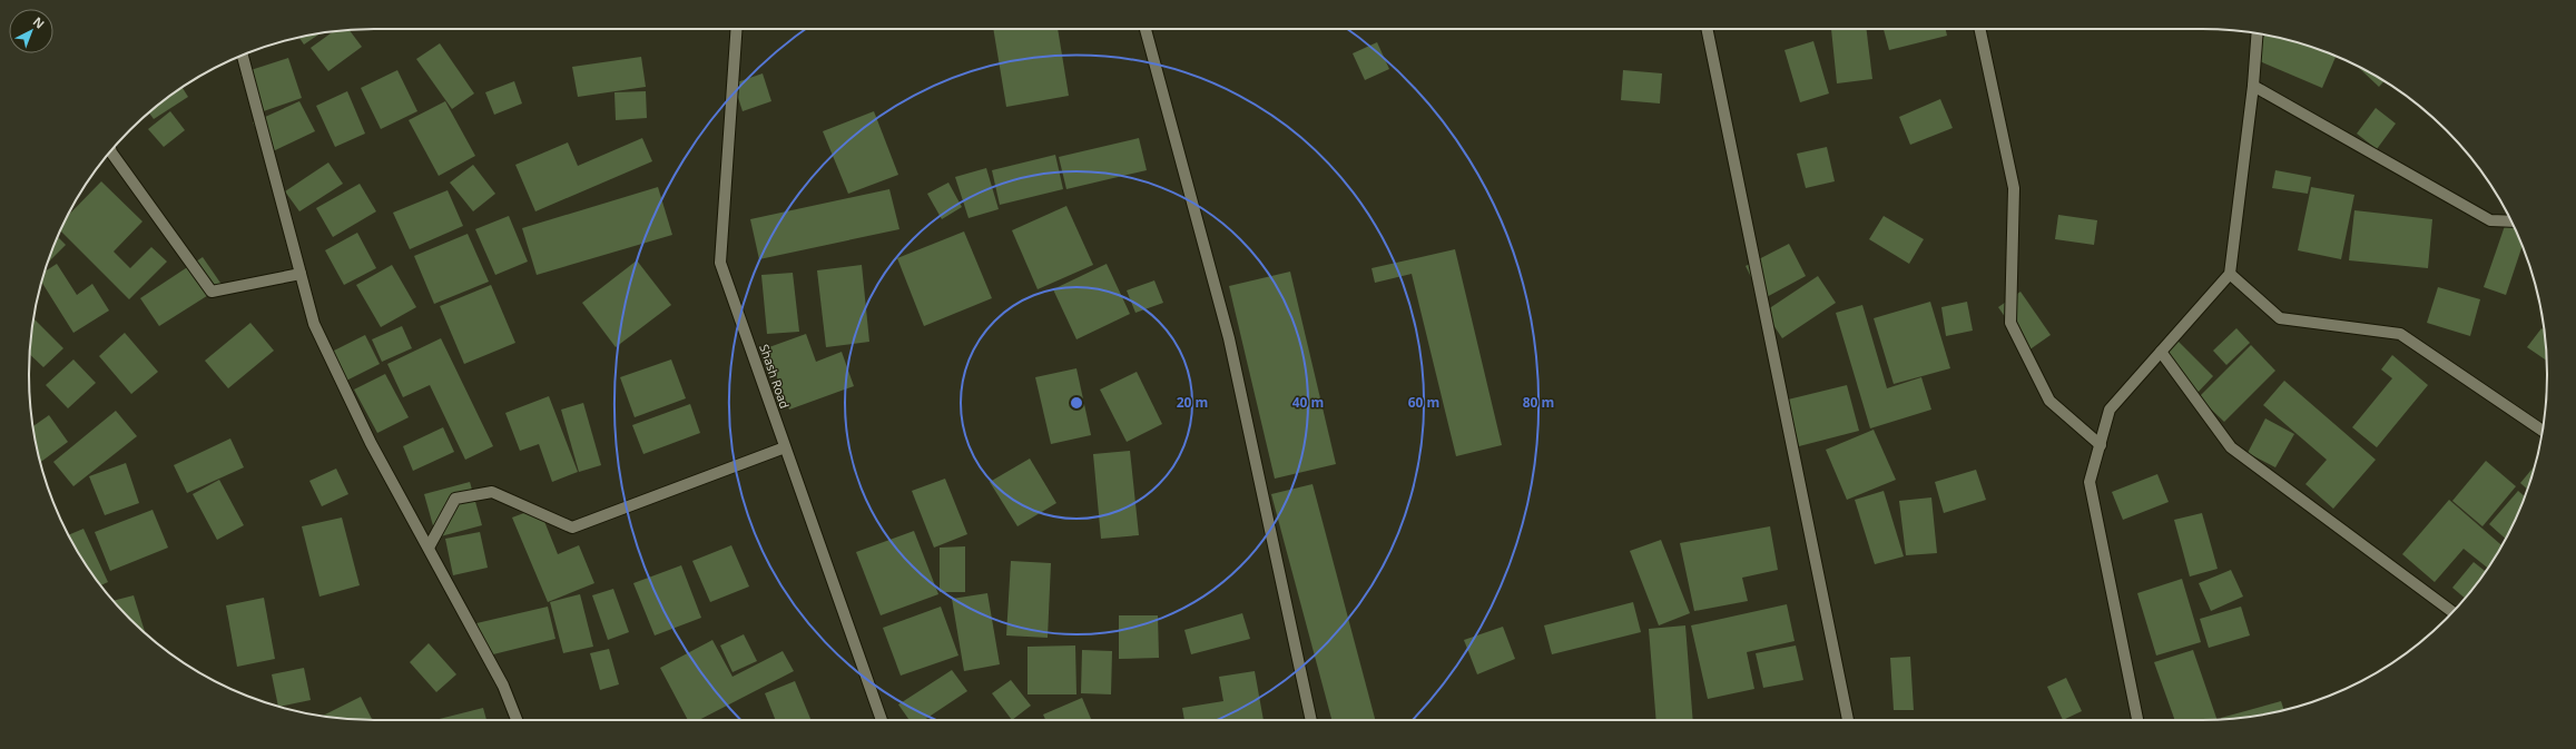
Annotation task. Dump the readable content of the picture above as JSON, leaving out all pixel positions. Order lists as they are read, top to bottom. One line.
{"streets":{"street":["Shash Road"]},"north":"top right","rings":["20 m","40 m","60 m","80 m"]}
